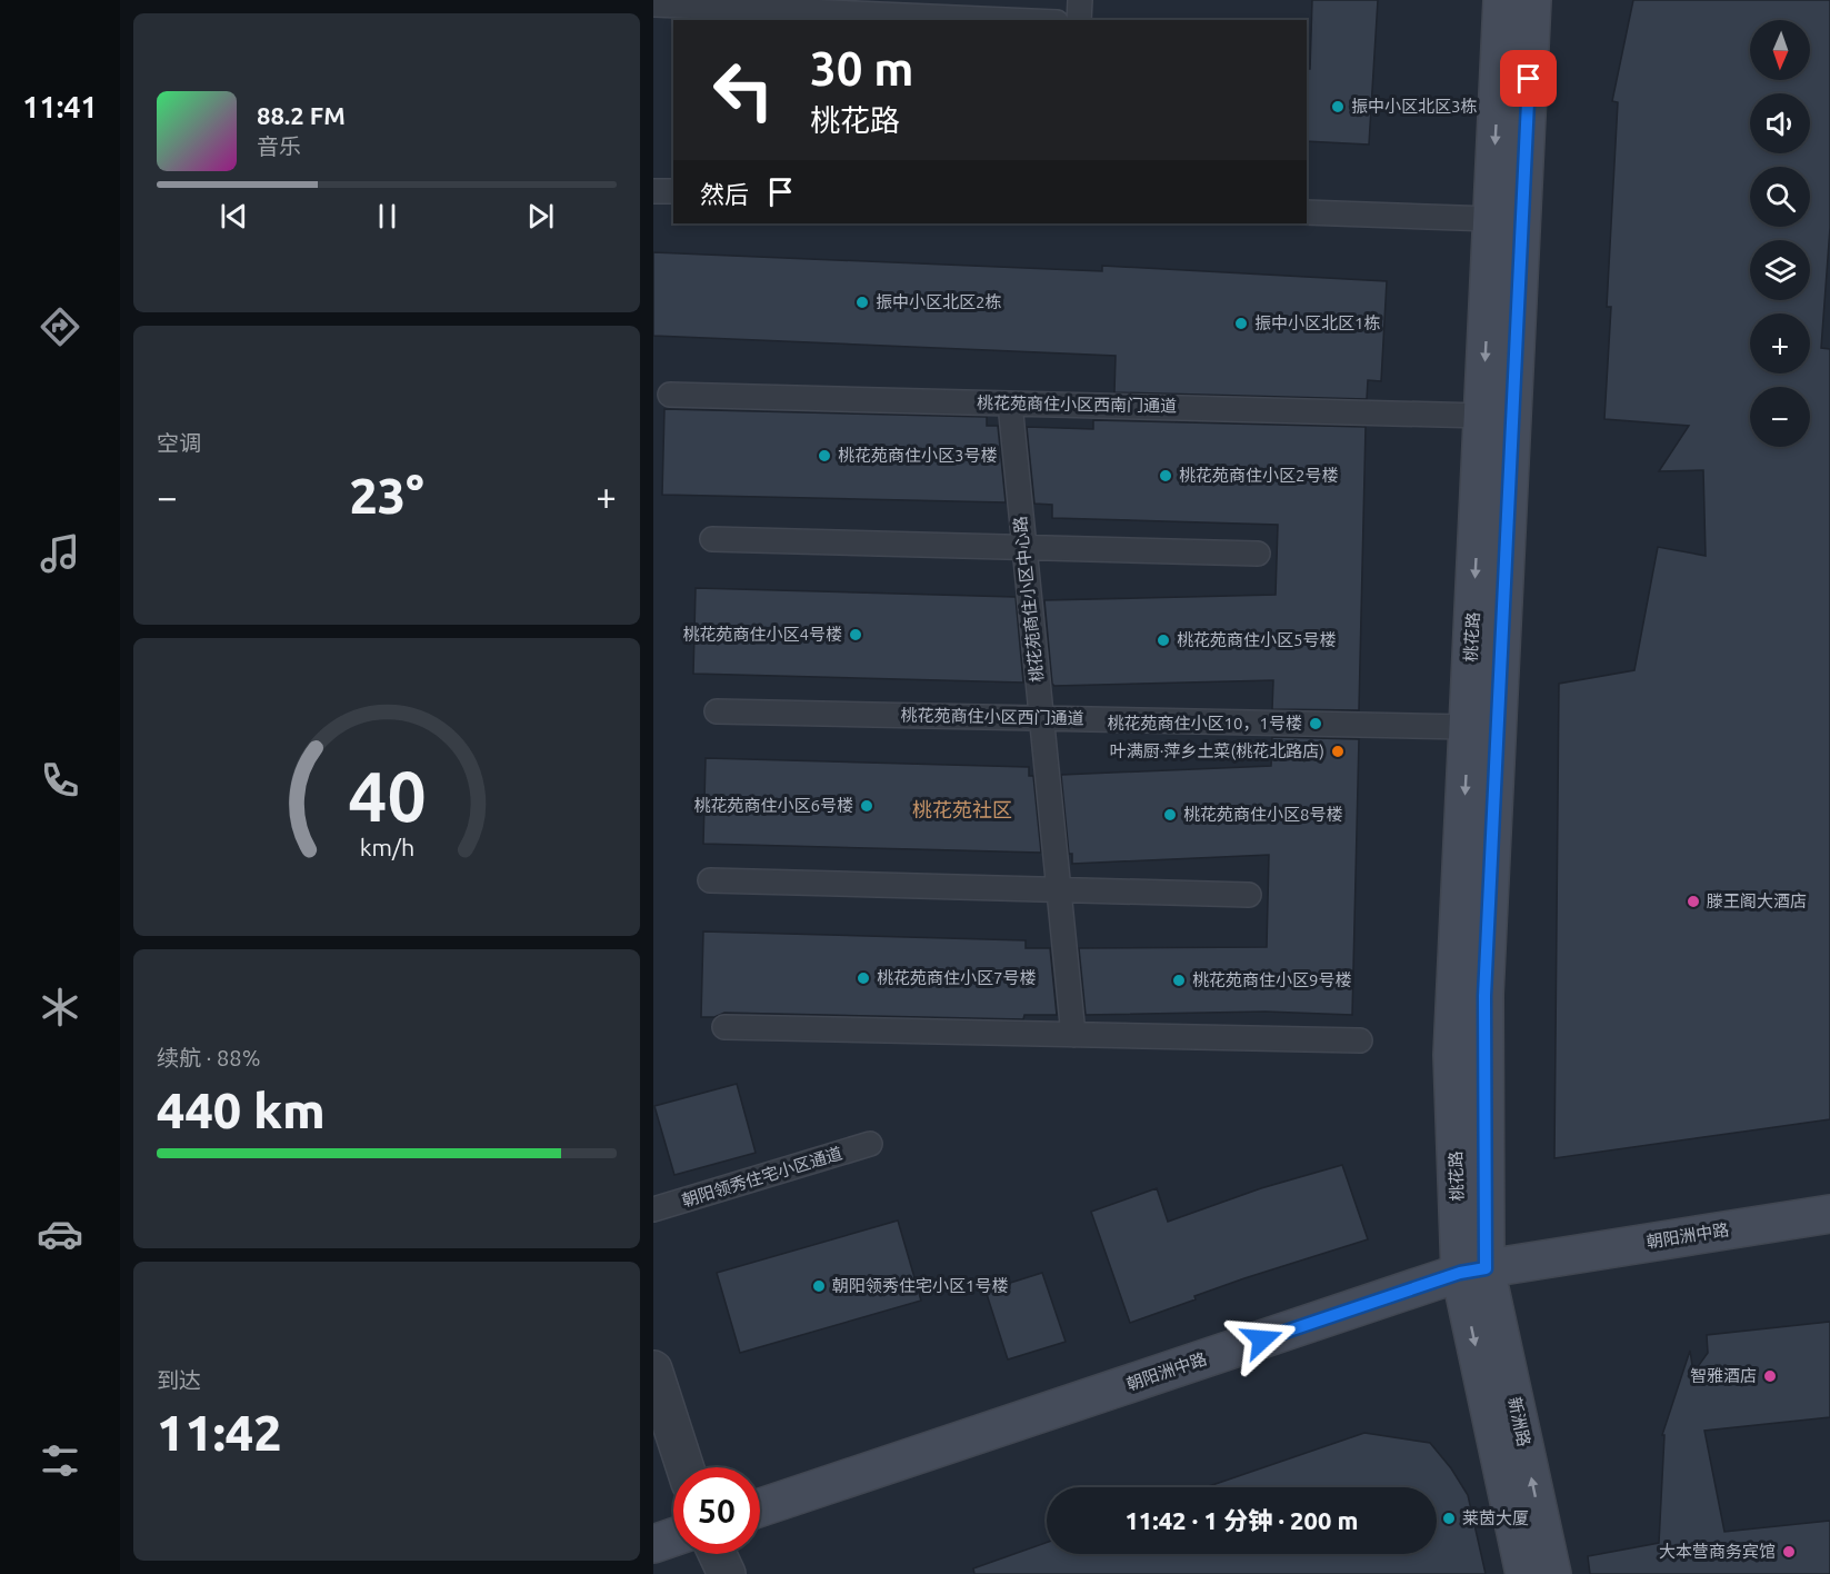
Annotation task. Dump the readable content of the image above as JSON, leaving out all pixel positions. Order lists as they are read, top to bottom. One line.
{"streets":{"main road":["桃花路","朝阳洲中路","新洲路"],"lane":["桃花苑商住小区西南门通道","桃花苑商住小区中心路","桃花苑商住小区西门通道","朝阳领秀住宅小区通道"]},"crossings":[["桃花苑商住小区西南门通道","桃花苑商住小区中心路"],["桃花苑商住小区西南门通道","桃花路"],["桃花苑商住小区中心路","桃花苑商住小区西门通道"],["桃花路","桃花苑商住小区西门通道"],["桃花路","朝阳洲中路"],["桃花路","新洲路"],["朝阳洲中路","新洲路"]],"districts":["桃花苑社区"],"places":["振中小区北区3栋","振中小区北区2栋","振中小区北区1栋","桃花苑商住小区3号楼","桃花苑商住小区2号楼","桃花苑商住小区4号楼","桃花苑商住小区5号楼","桃花苑商住小区10，1号楼","叶满厨·萍乡土菜(桃花北路店)","桃花苑商住小区6号楼","桃花苑商住小区8号楼","滕王阁大酒店","桃花苑商住小区7号楼","桃花苑商住小区9号楼","朝阳领秀住宅小区1号楼","智雅酒店","莱茵大厦","大本营商务宾馆"],"north":"bottom","page":{"tabs":"11:41","map_buttons":["+","−"],"turn":["30 m","桃花路"],"song":["88.2 FM","音乐"],"then":"然后","tile":["空调",["续航 · 88%","440 km"],["到达","11:42"]],"heat":["−","23°","+"],"limit":"50","trip":"11:42 · 1 分钟 · 200 m","gauge":["40","km/h"]}}
